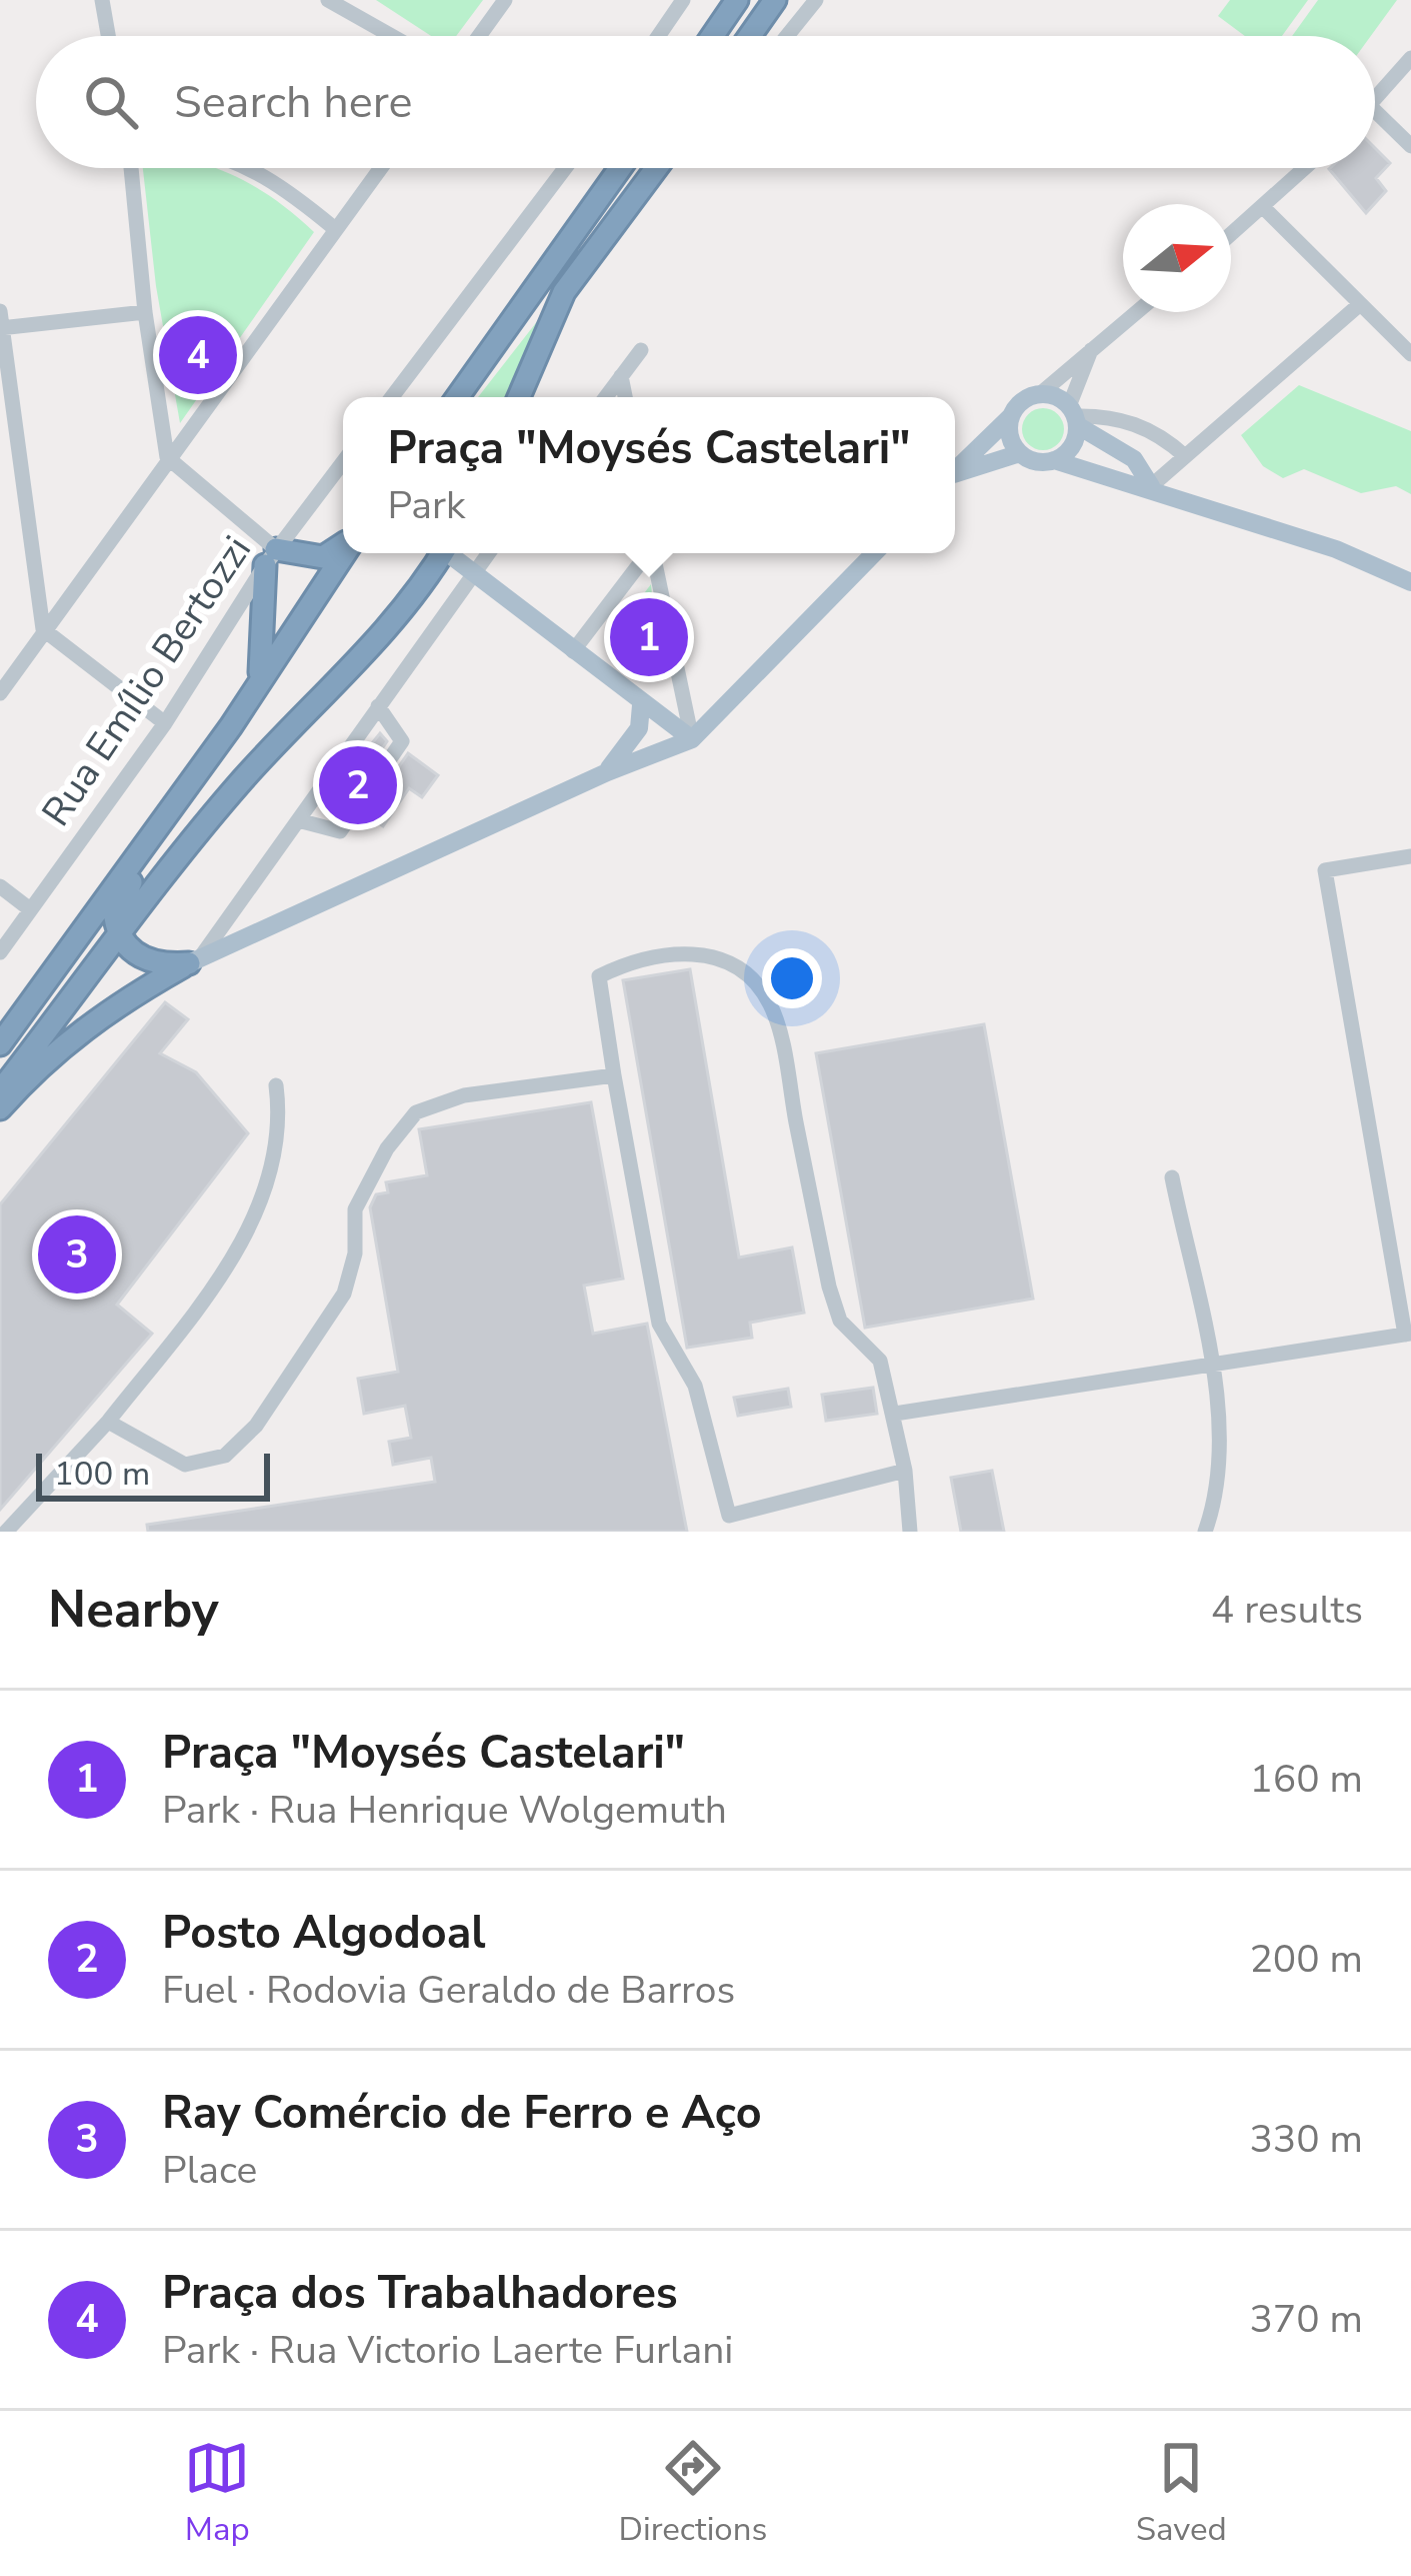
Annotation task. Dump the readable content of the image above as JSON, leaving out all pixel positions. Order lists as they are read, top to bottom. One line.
{"streets":{"street":["Rua Emílio Bertozzi"]},"scale_bar":"100 m","north":"right","page":{"search":"Search here","pins":["4","1","2","3"],"popup":["Praça \"Moysés Castelari\"","Park"],"scale":"100 m","heading":["Nearby","4 results"],"list":[{"mark":"1","name":"Praça \"Moysés Castelari\"","note":"Park · Rua Henrique Wolgemuth","value":"160 m"},{"mark":"2","name":"Posto Algodoal","note":"Fuel · Rodovia Geraldo de Barros","value":"200 m"},{"mark":"3","name":"Ray Comércio de Ferro e Aço","note":"Place","value":"330 m"},{"mark":"4","name":"Praça dos Trabalhadores","note":"Park · Rua Victorio Laerte Furlani","value":"370 m"}],"nav":["Map","Directions","Saved"]}}
